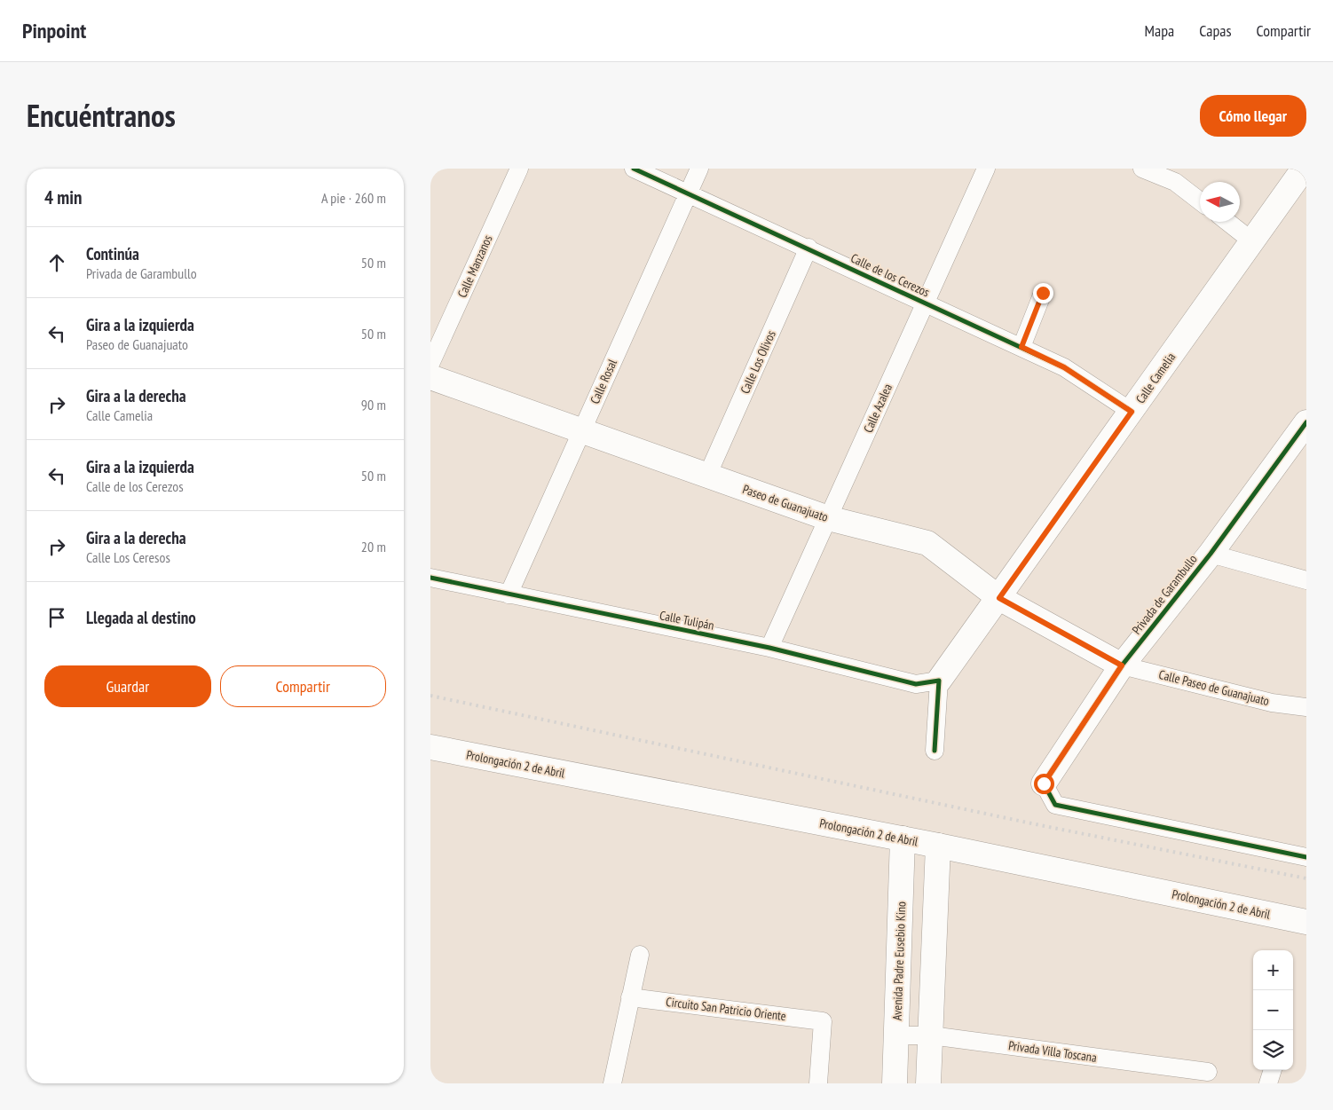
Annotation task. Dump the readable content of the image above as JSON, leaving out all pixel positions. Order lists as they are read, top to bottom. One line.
{"streets":{"main road":["Calle Camelia","Paseo de Guanajuato","Privada de Garambullo","Prolongación 2 de Abril","Avenida Padre Eusebio Kino"],"street":["Calle Manzanos","Calle de los Cerezos","Calle Los Olivos","Calle Rosal","Calle Azalea","Calle Tulipán","Calle Paseo de Guanajuato","Circuito San Patricio Oriente","Privada Villa Toscana"]},"crossings":[["Calle de los Cerezos","Calle Los Olivos"],["Calle de los Cerezos","Calle Camelia"],["Calle de los Cerezos","Calle Rosal"],["Calle de los Cerezos","Calle Azalea"],["Calle Los Olivos","Paseo de Guanajuato"],["Calle Camelia","Paseo de Guanajuato"],["Calle Camelia","Calle Tulipán"],["Calle Rosal","Paseo de Guanajuato"],["Calle Rosal","Calle Tulipán"],["Calle Azalea","Paseo de Guanajuato"],["Calle Azalea","Calle Tulipán"],["Paseo de Guanajuato","Privada de Garambullo"],["Paseo de Guanajuato","Calle Paseo de Guanajuato"],["Privada de Garambullo","Calle Paseo de Guanajuato"],["Prolongación 2 de Abril","Avenida Padre Eusebio Kino"],["Avenida Padre Eusebio Kino","Privada Villa Toscana"]],"north":"left","page":{"header":"Pinpoint","nav":["Mapa","Capas","Compartir"],"title":"Encuéntranos","buttons":["Cómo llegar",["Guardar","Compartir"]],"heading":["4 min","A pie · 260 m"],"list":[["Continúa","Privada de Garambullo","50 m"],["Gira a la izquierda","Paseo de Guanajuato","50 m"],["Gira a la derecha","Calle Camelia","90 m"],["Gira a la izquierda","Calle de los Cerezos","50 m"],["Gira a la derecha","Calle Los Ceresos","20 m"],"Llegada al destino"],"map_buttons":["+","−"]}}
